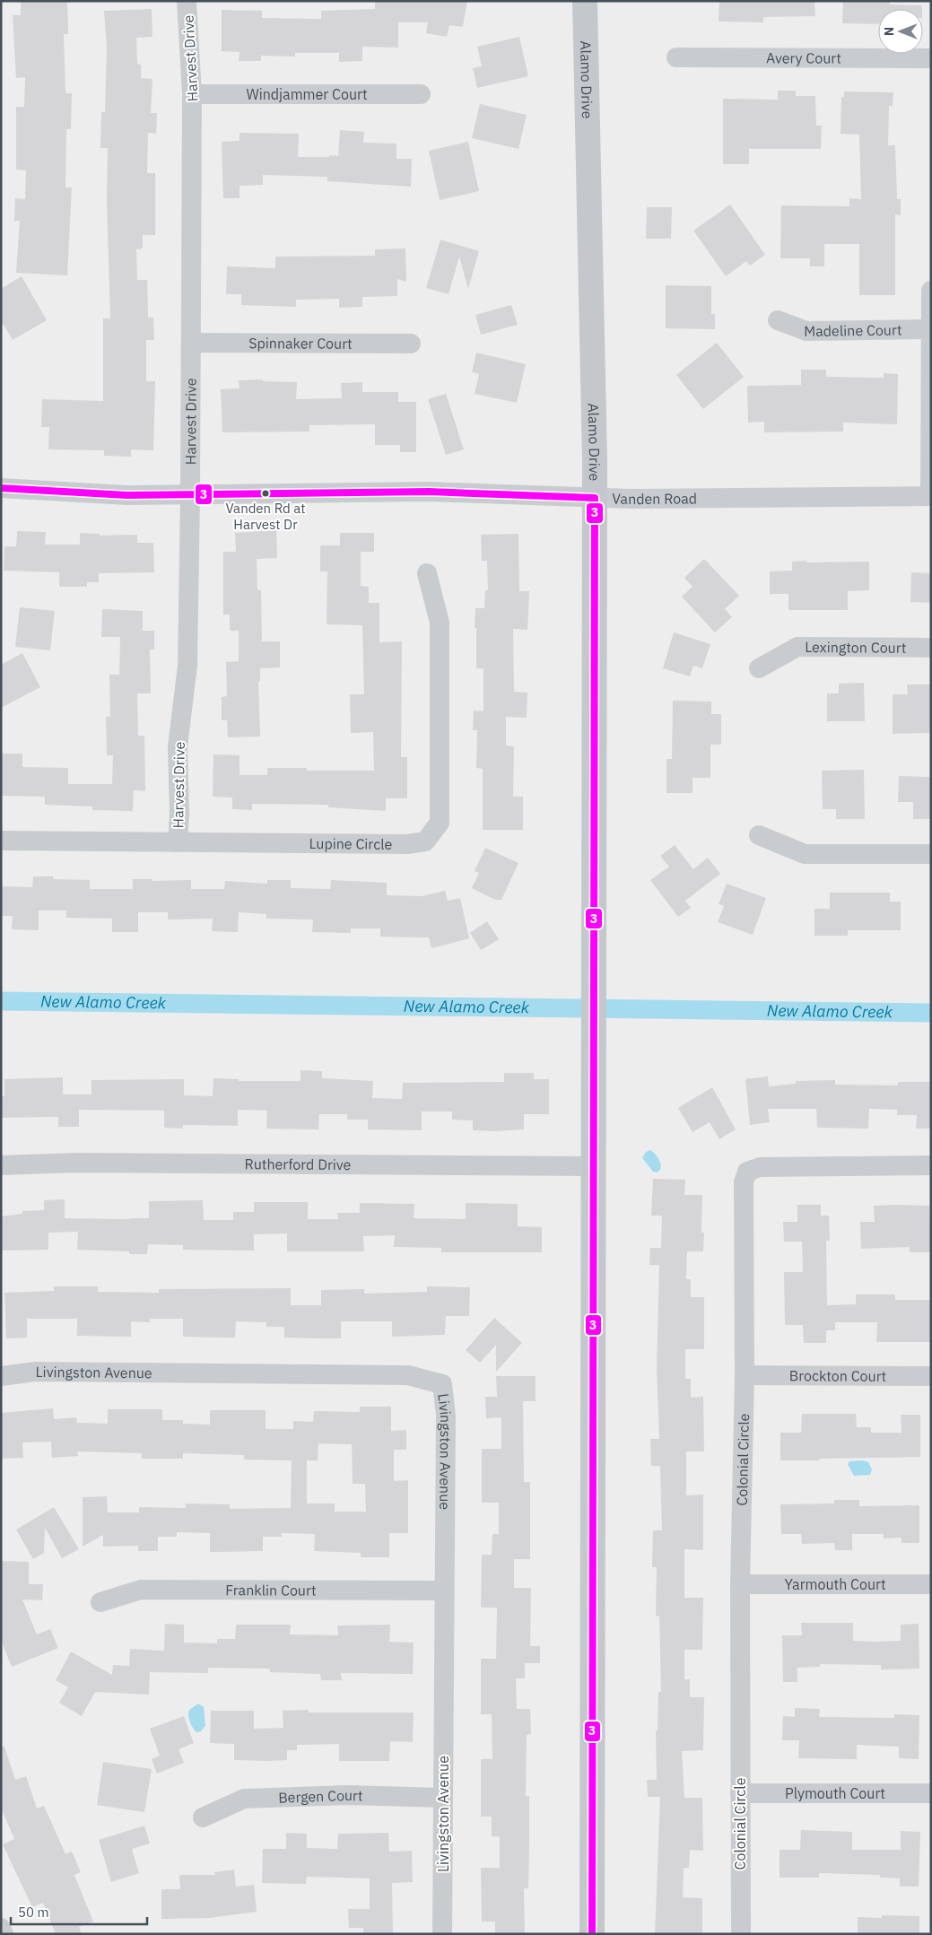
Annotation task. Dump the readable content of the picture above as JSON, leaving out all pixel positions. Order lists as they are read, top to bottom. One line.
{"streets":{"main road":["Alamo Drive"],"street":["Avery Court","Harvest Drive","Windjammer Court","Madeline Court","Spinnaker Court","Vanden Road","Lexington Court","Lupine Circle","Rutherford Drive","Livingston Avenue","Brockton Court","Colonial Circle","Yarmouth Court","Franklin Court","Plymouth Court","Bergen Court"]},"crossings":[["Harvest Drive","Windjammer Court"],["Harvest Drive","Spinnaker Court"],["Harvest Drive","Vanden Road"],["Harvest Drive","Lupine Circle"],["Alamo Drive","Vanden Road"],["Alamo Drive","Rutherford Drive"],["Livingston Avenue","Franklin Court"],["Livingston Avenue","Bergen Court"],["Brockton Court","Colonial Circle"],["Colonial Circle","Yarmouth Court"],["Colonial Circle","Plymouth Court"]],"water":["New Alamo Creek"],"places":["Vanden Rd at Harvest Dr"],"lines":["transit line 3"],"scale_bar":"50 m","north":"left"}
